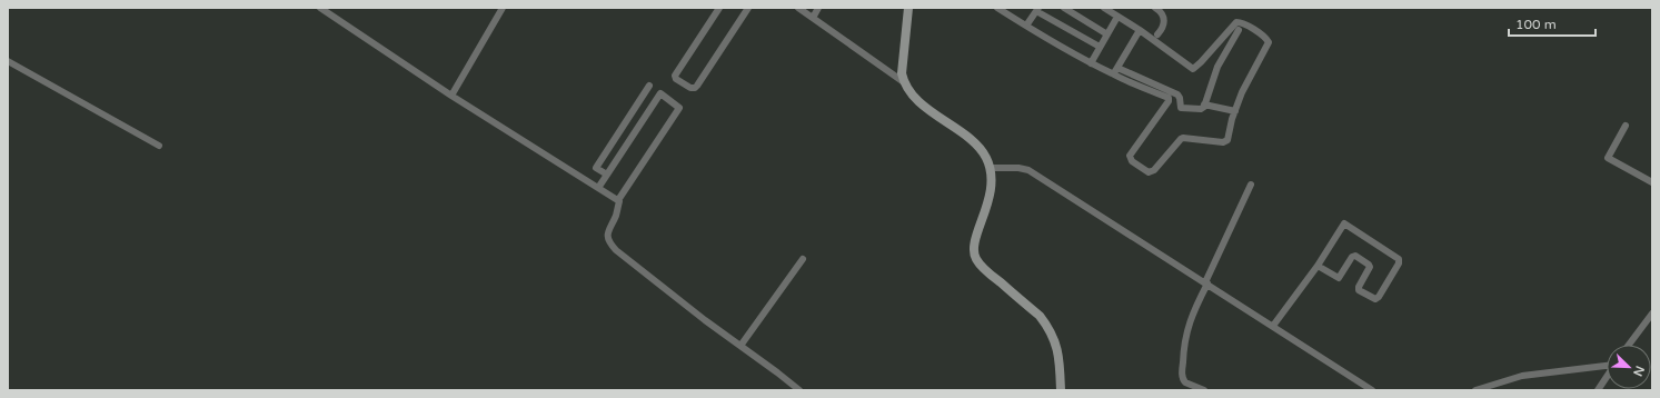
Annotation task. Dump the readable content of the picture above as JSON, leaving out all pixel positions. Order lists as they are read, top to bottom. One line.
{"scale_bar":"100 m","north":"bottom right"}
